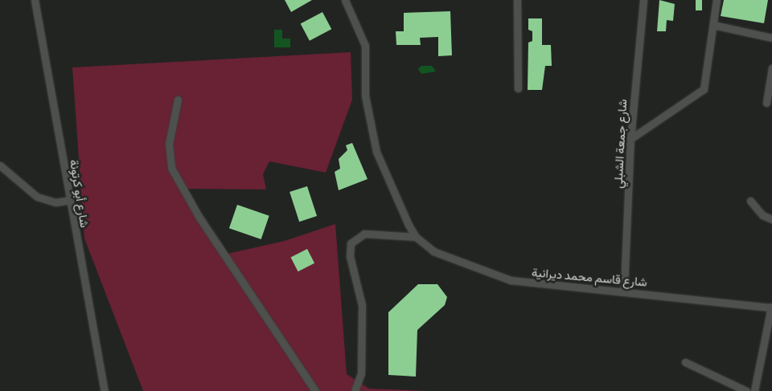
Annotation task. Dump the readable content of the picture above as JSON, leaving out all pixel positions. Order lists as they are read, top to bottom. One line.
{"streets":{"street":["شارع جمعة الشبلي","شارع أبو كرتونة","شارع قاسم محمد ديرانية"]},"crossings":[["شارع جمعة الشبلي","شارع قاسم محمد ديرانية"]]}
